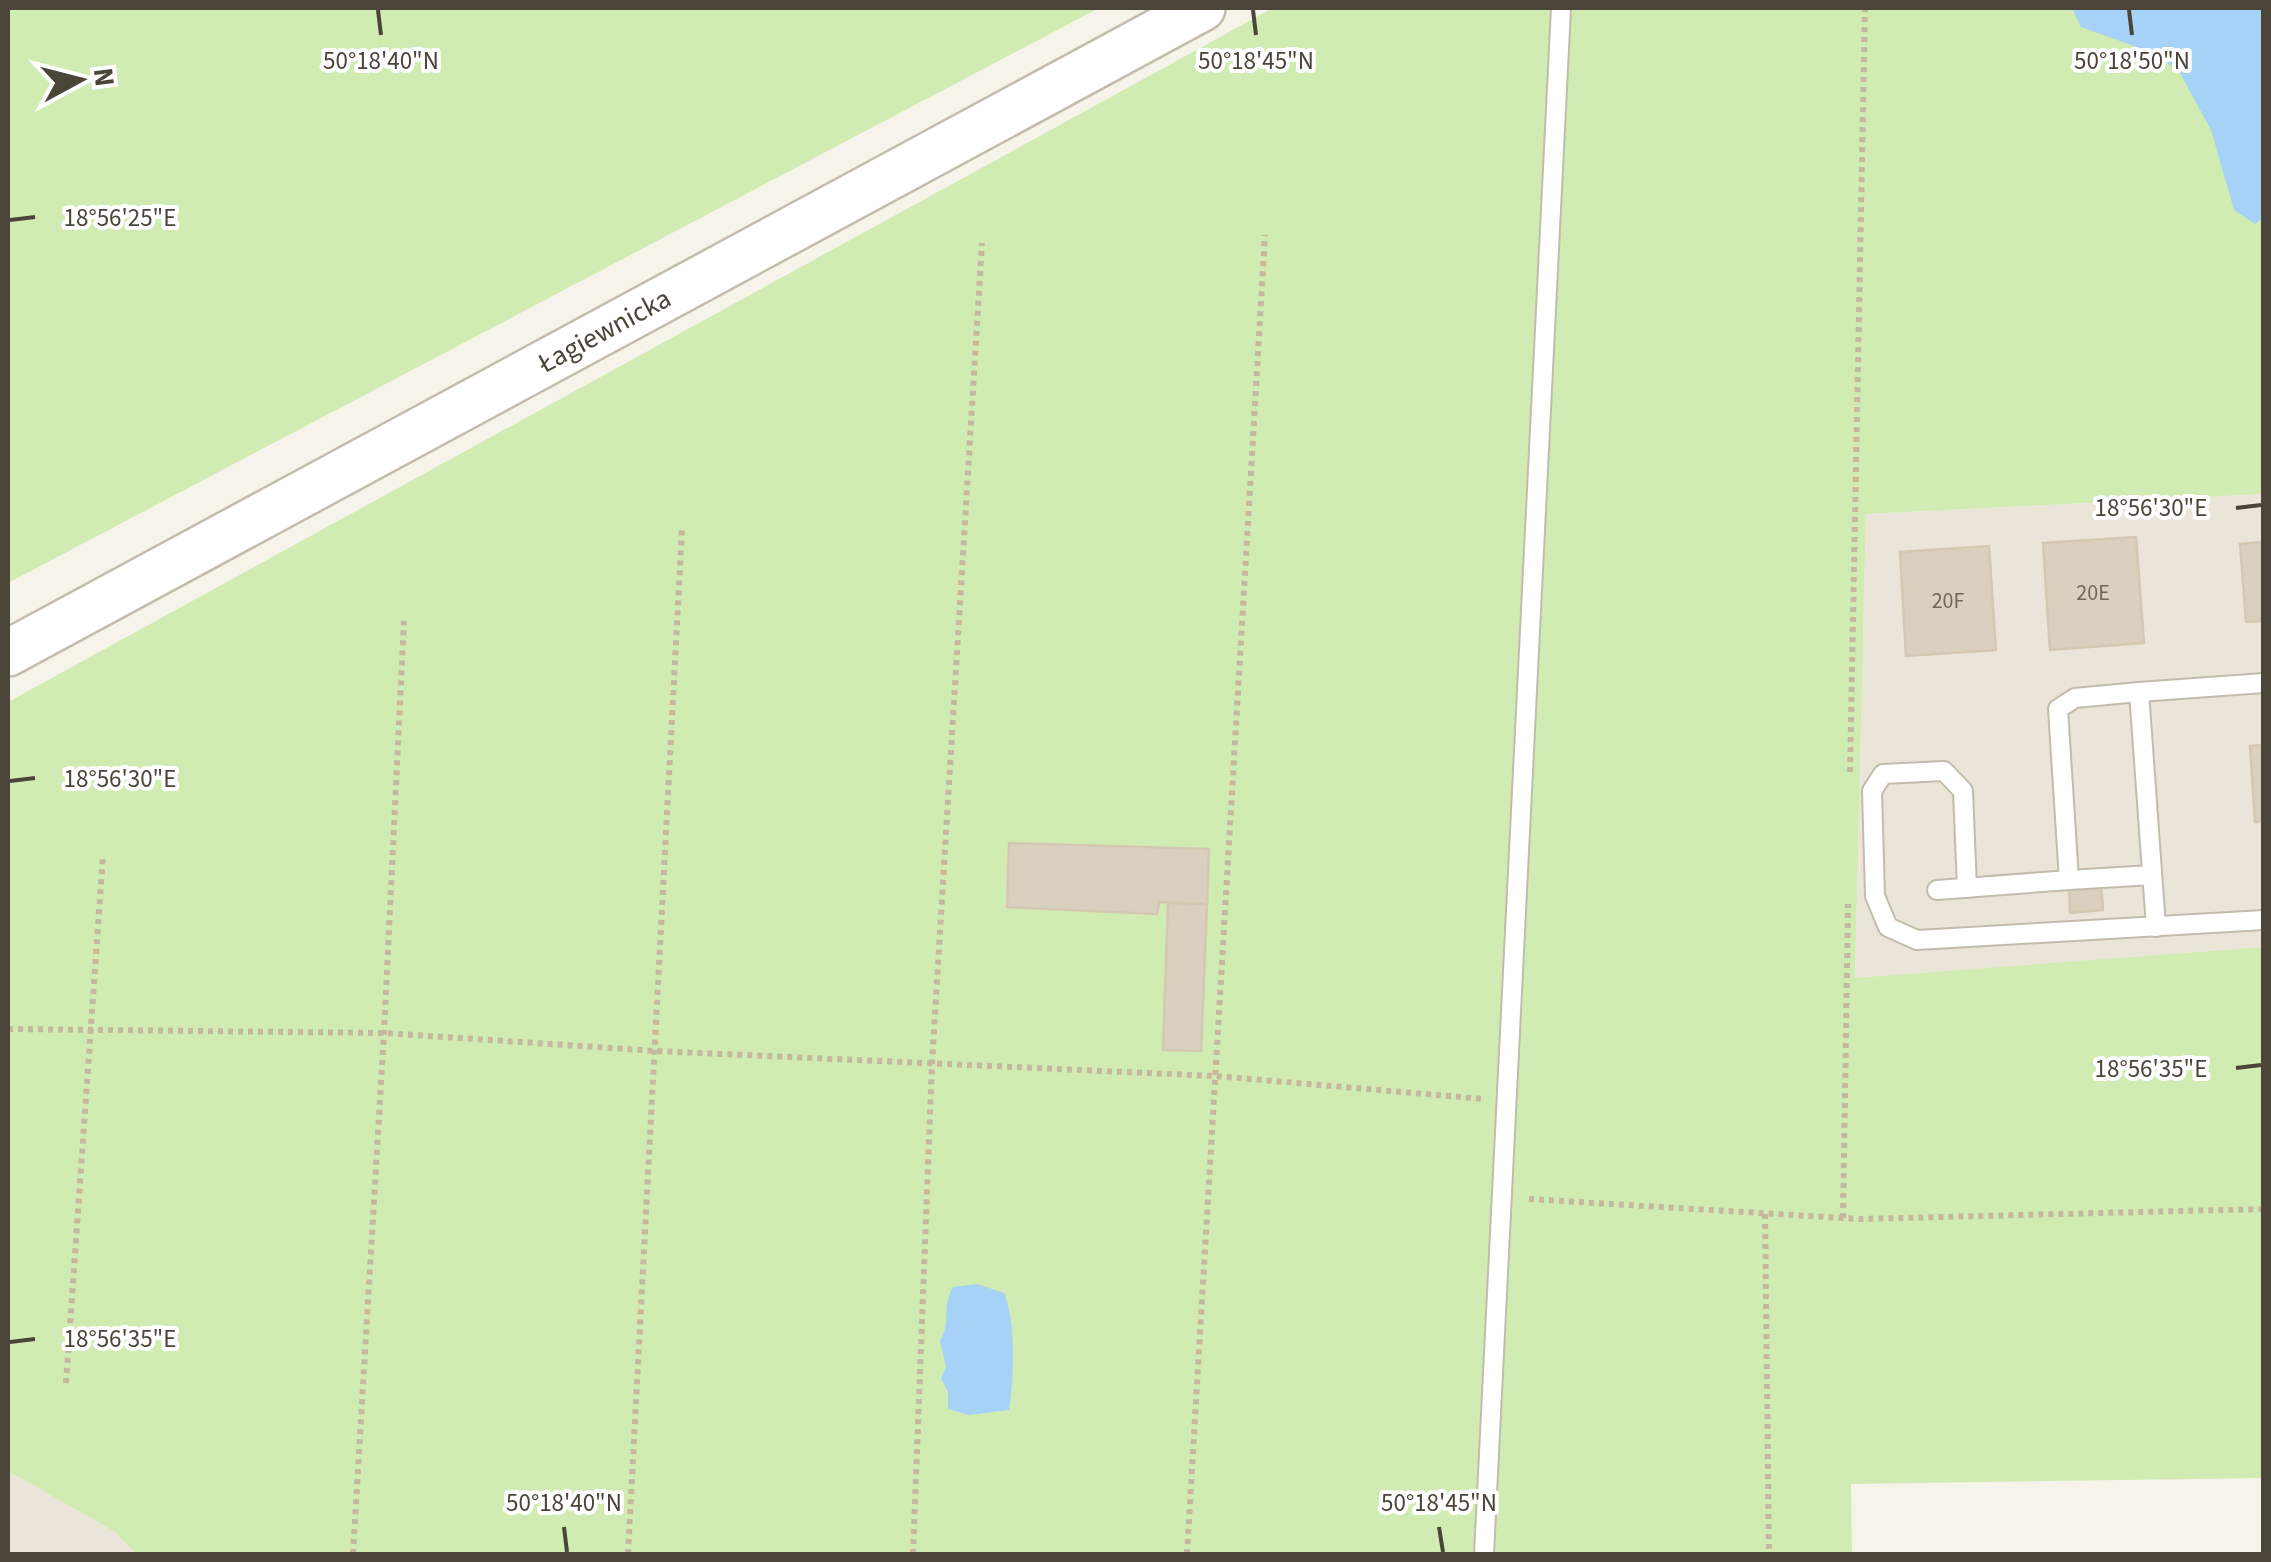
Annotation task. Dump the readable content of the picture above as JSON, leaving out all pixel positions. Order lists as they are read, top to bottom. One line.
{"streets":{"street":["Łagiewnicka"]},"house_numbers":["20E","20F"],"north":"right","coordinates":["50°18'40\"N","50°18'45\"N","50°18'50\"N","18°56'25\"E","18°56'30\"E","18°56'35\"E"]}
